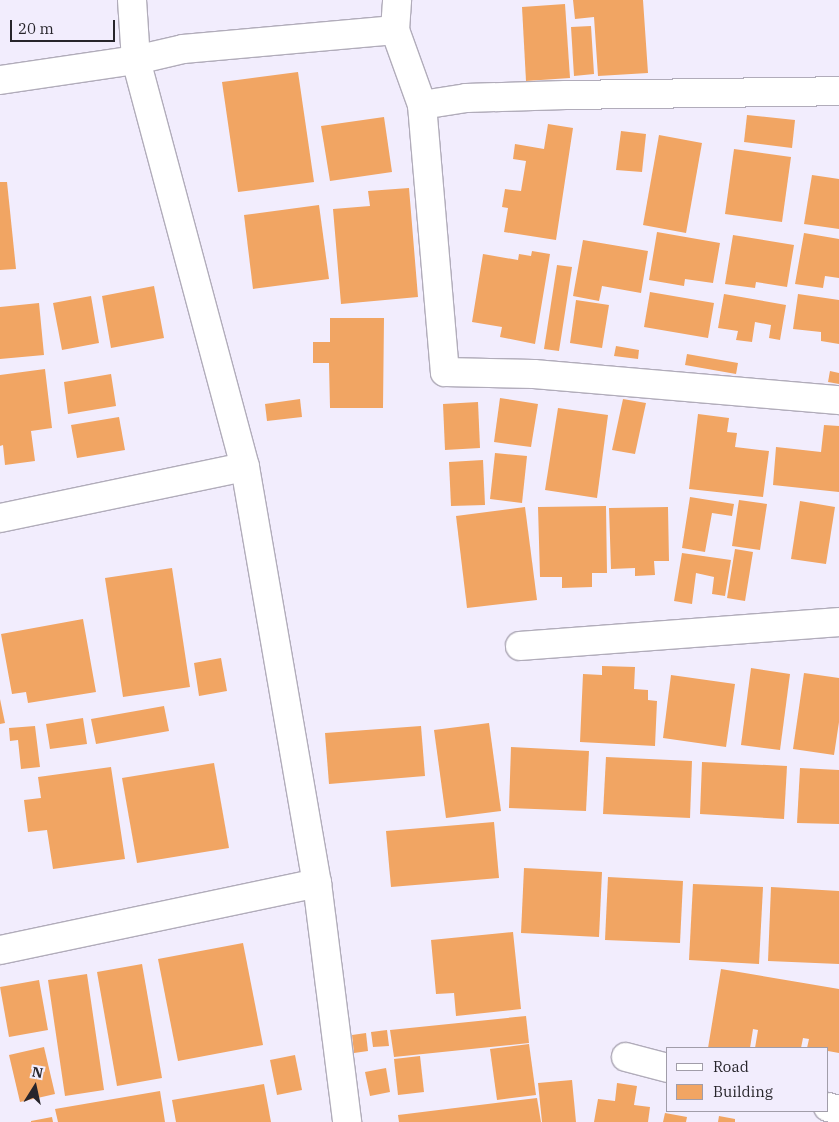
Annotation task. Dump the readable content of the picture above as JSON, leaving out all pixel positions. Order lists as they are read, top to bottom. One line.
{"legend":["Road","Building"],"scale_bar":"20 m","north":"top"}
